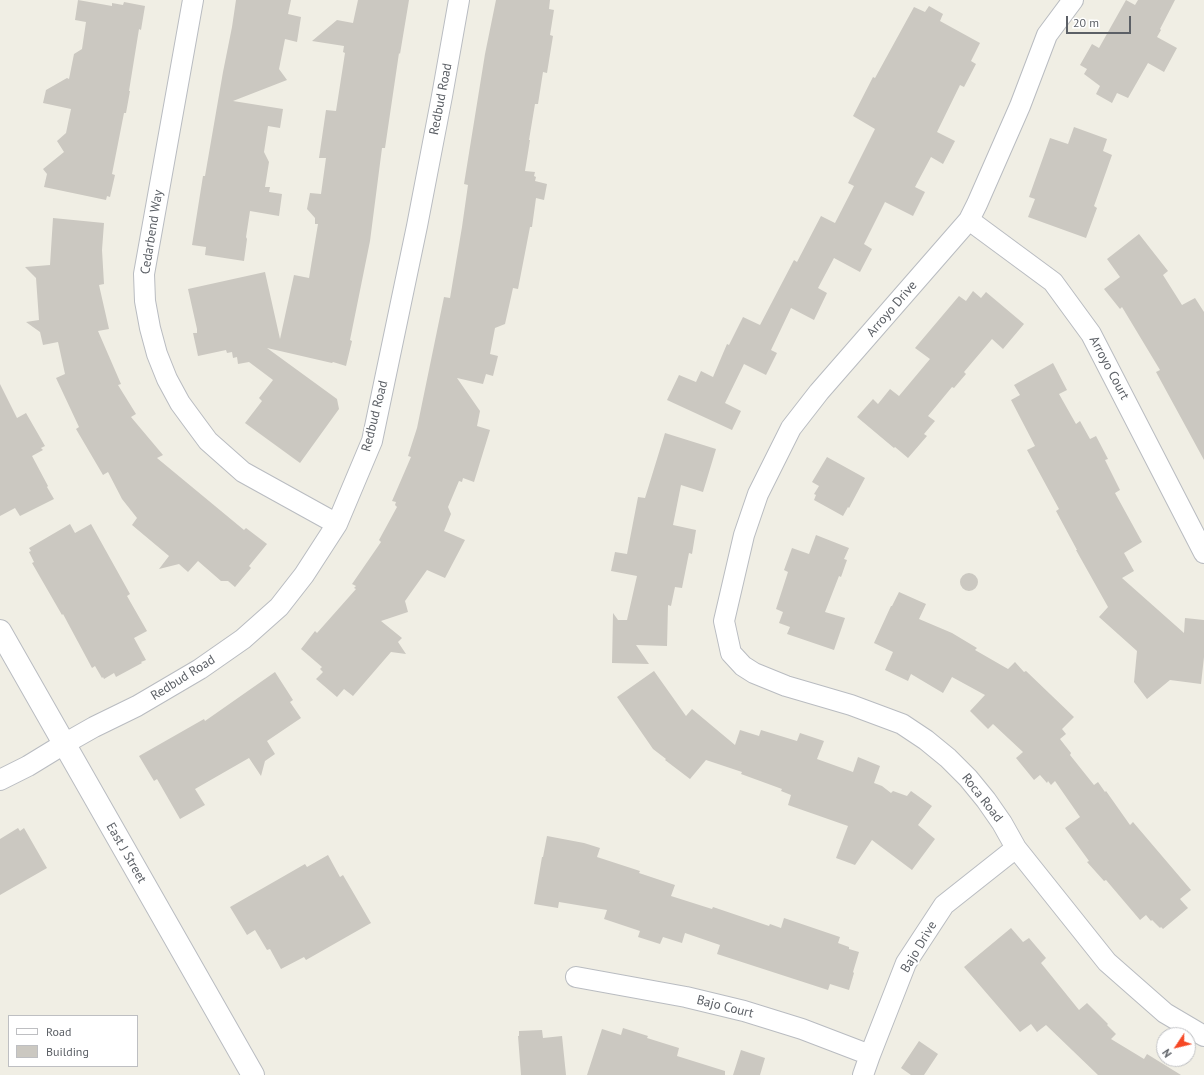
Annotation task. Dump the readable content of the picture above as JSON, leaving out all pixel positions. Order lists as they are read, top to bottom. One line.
{"streets":{"street":["Redbud Road","Cedarbend Way","Arroyo Drive","Arroyo Court","Roca Road","East J Street","Bajo Drive","Bajo Court"]},"crossings":[["Redbud Road","Cedarbend Way"],["Redbud Road","East J Street"],["Arroyo Drive","Arroyo Court"],["Arroyo Drive","Roca Road"],["Roca Road","Bajo Drive"],["Bajo Drive","Bajo Court"]],"legend":["Road","Building"],"scale_bar":"20 m","north":"bottom left"}
